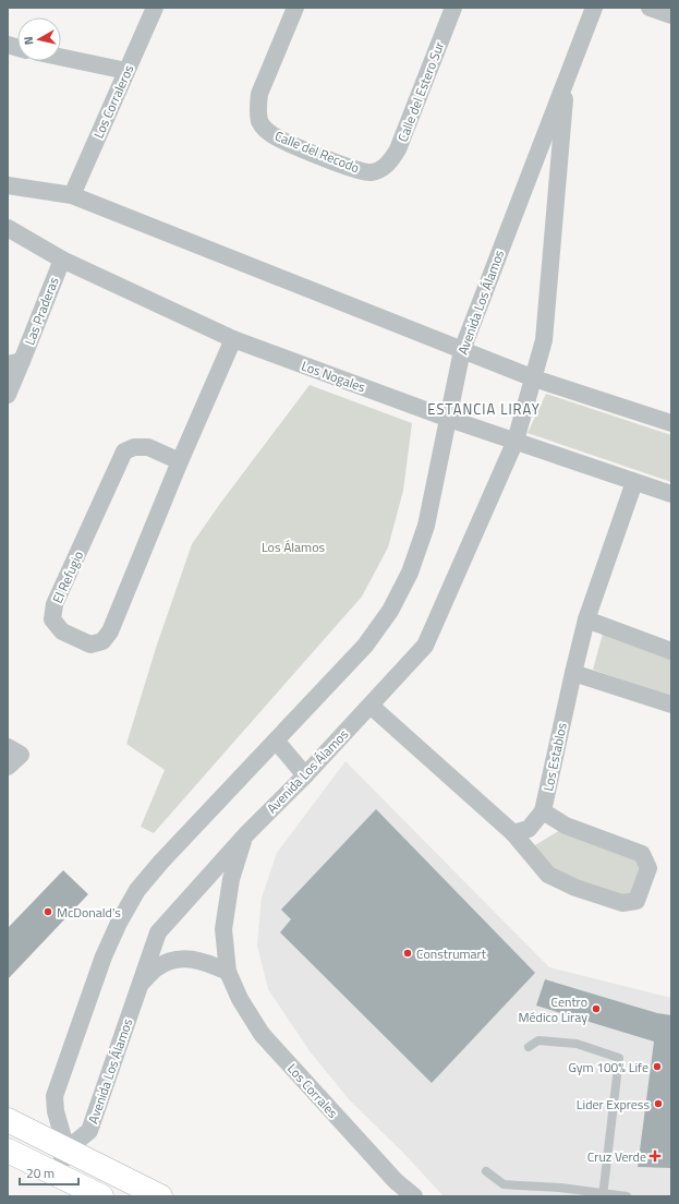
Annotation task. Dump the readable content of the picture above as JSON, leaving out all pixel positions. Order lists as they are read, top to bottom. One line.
{"streets":{"street":["Calle del Estero Sur","Los Corraleros","Calle del Recodo","Avenida Los Álamos","Las Praderas","Los Nogales","El Refugio","Los Establos","Los Corrales"]},"crossings":[["Calle del Estero Sur","Calle del Recodo"],["Avenida Los Álamos","Los Nogales"],["Avenida Los Álamos","Los Corrales"],["Las Praderas","Los Nogales"],["Los Nogales","El Refugio"],["Los Nogales","Los Establos"]],"districts":["ESTANCIA LIRAY"],"parks":["Los Álamos"],"places":{"other":["McDonald's","Construmart","Centro Médico Liray","Gym 100% Life","Lider Express"],"health":["Cruz Verde"]},"scale_bar":"20 m","north":"left"}
